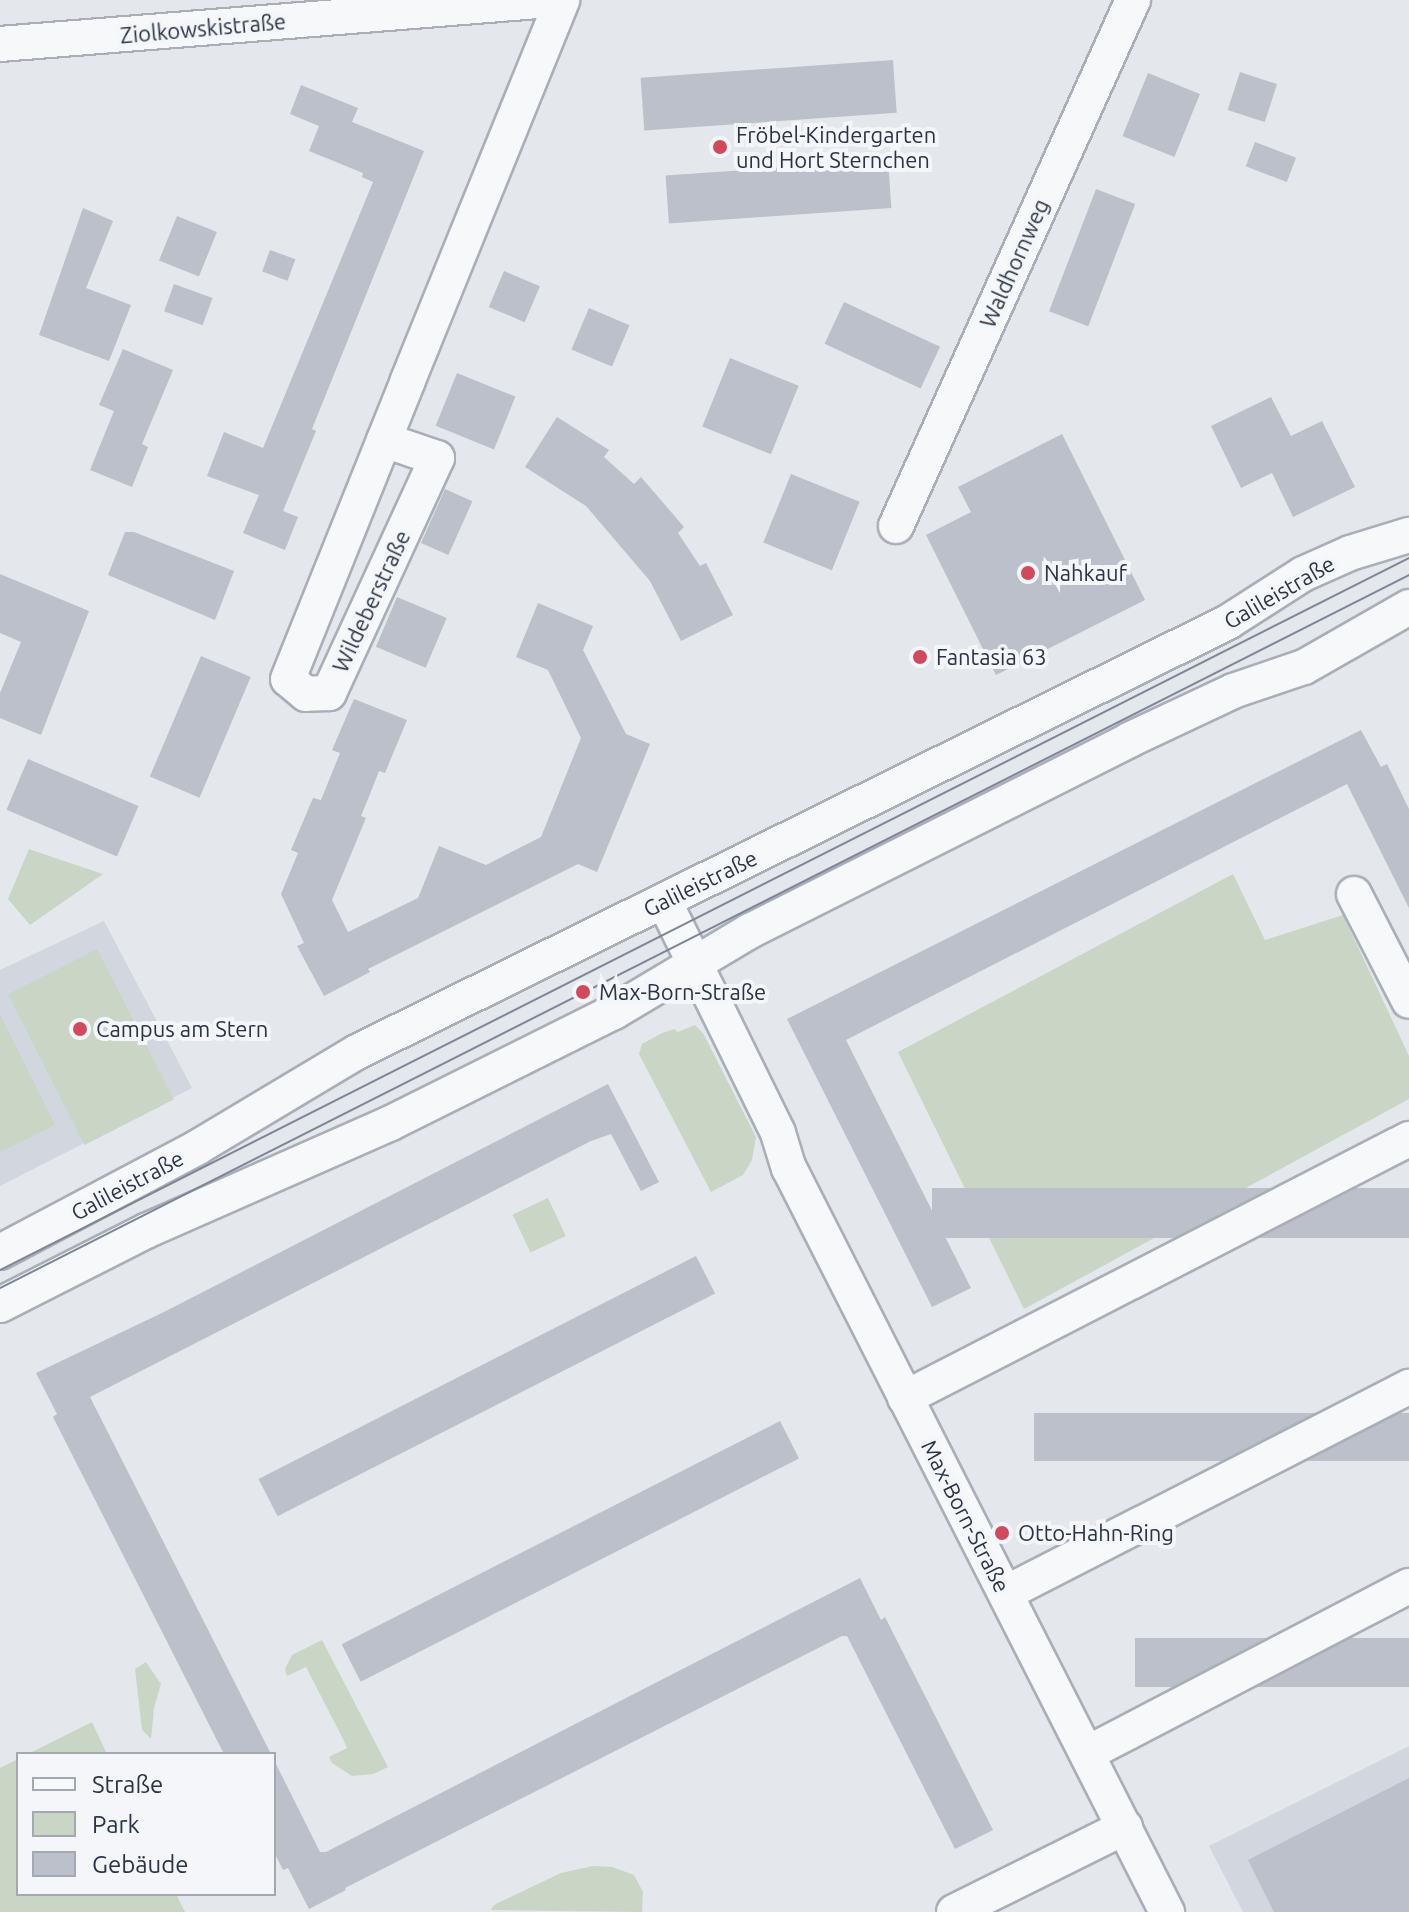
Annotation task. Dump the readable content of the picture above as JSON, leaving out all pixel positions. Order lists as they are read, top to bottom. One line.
{"streets":{"street":["Ziolkowskistraße","Waldhornweg","Galileistraße","Wildeberstraße","Max-Born-Straße"]},"crossings":[["Galileistraße","Max-Born-Straße"]],"places":["Fröbel-Kindergarten und Hort Sternchen","Nahkauf","Fantasia 63","Max-Born-Straße","Campus am Stern","Otto-Hahn-Ring"],"legend":["Straße","Park","Gebäude"]}
